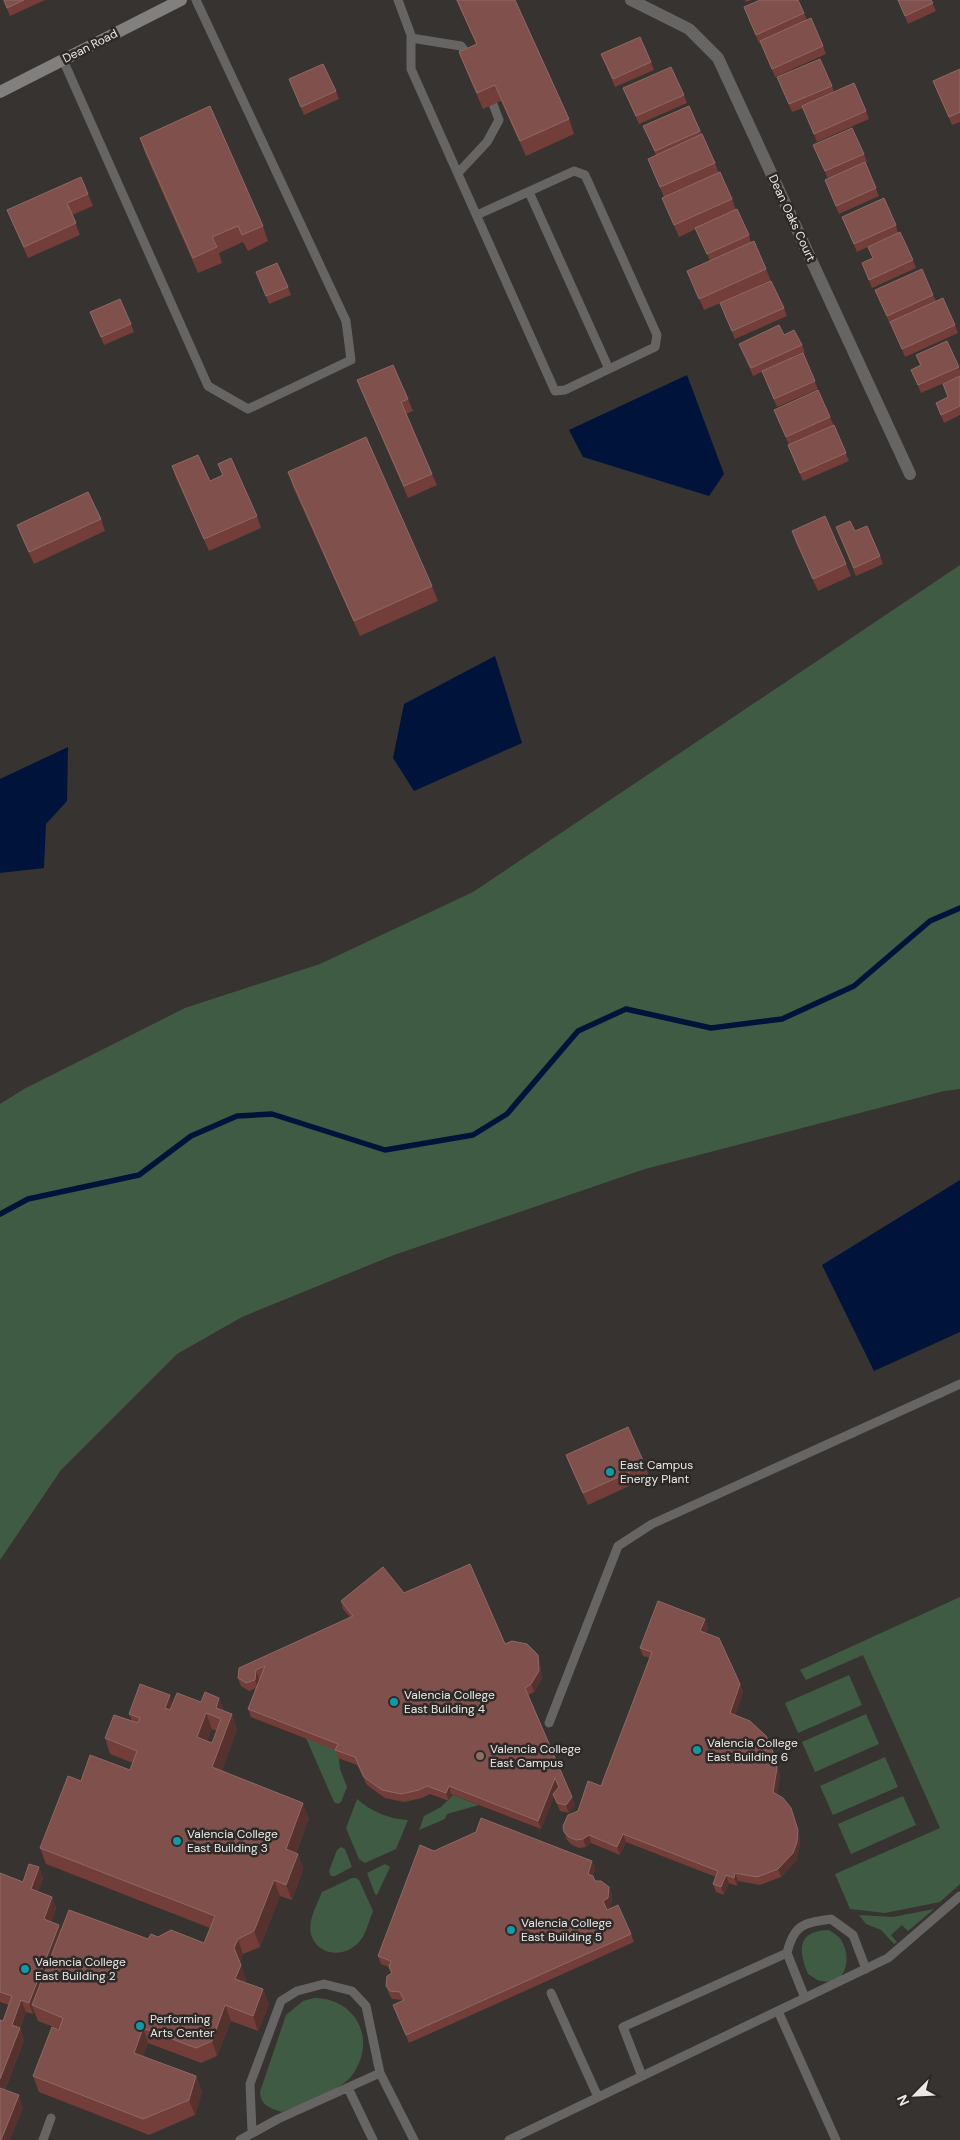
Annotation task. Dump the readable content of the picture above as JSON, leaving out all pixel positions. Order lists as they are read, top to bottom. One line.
{"streets":{"main road":["Dean Road"],"street":["Dean Oaks Court"]},"places":["East Campus Energy Plant","Valencia College East Building 4","Valencia College East Building 6","Valencia College East Campus","Valencia College East Building 3","Valencia College East Building 5","Valencia College East Building 2","Performing Arts Center"],"north":"bottom left"}
